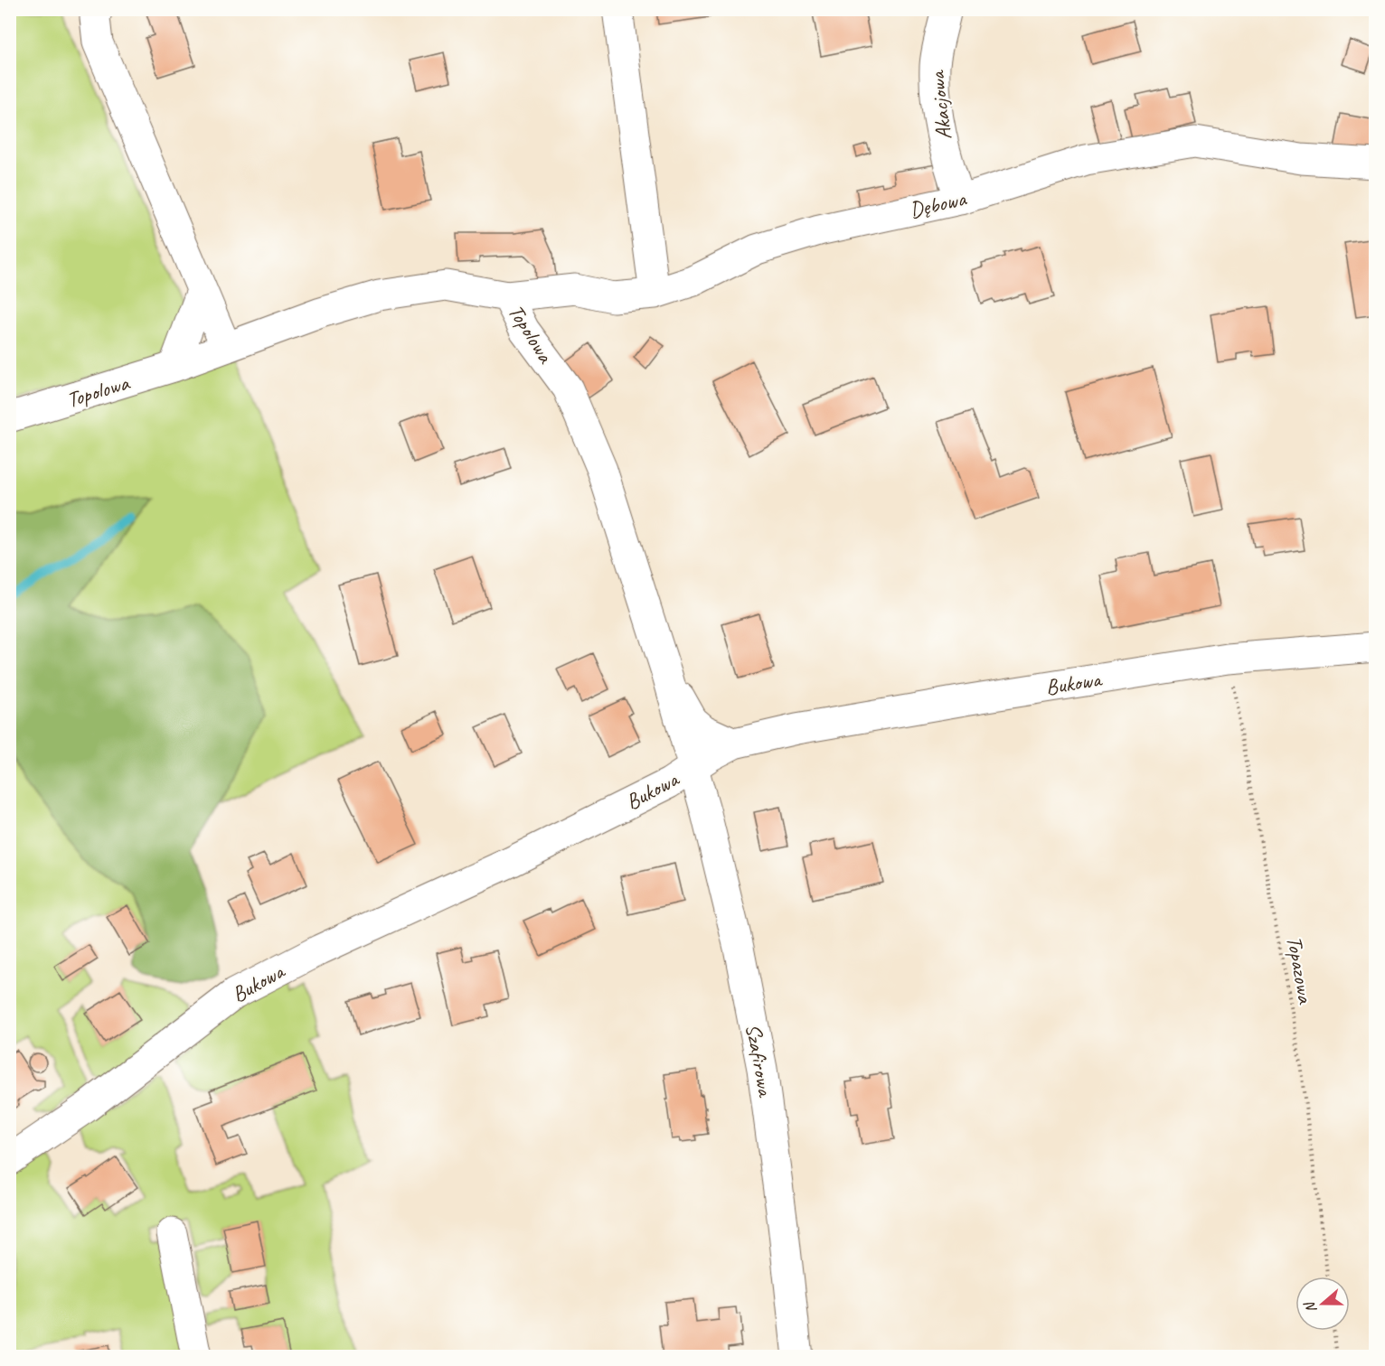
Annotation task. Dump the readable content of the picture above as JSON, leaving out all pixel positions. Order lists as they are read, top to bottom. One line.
{"streets":{"street":["Akacjowa","Dębowa","Topolowa","Bukowa","Szafirowa"],"path":["Topazowa"]},"crossings":[["Akacjowa","Dębowa"],["Dębowa","Topolowa"],["Topolowa","Bukowa"],["Topolowa","Szafirowa"],["Bukowa","Topazowa"],["Bukowa","Szafirowa"]],"north":"left"}
